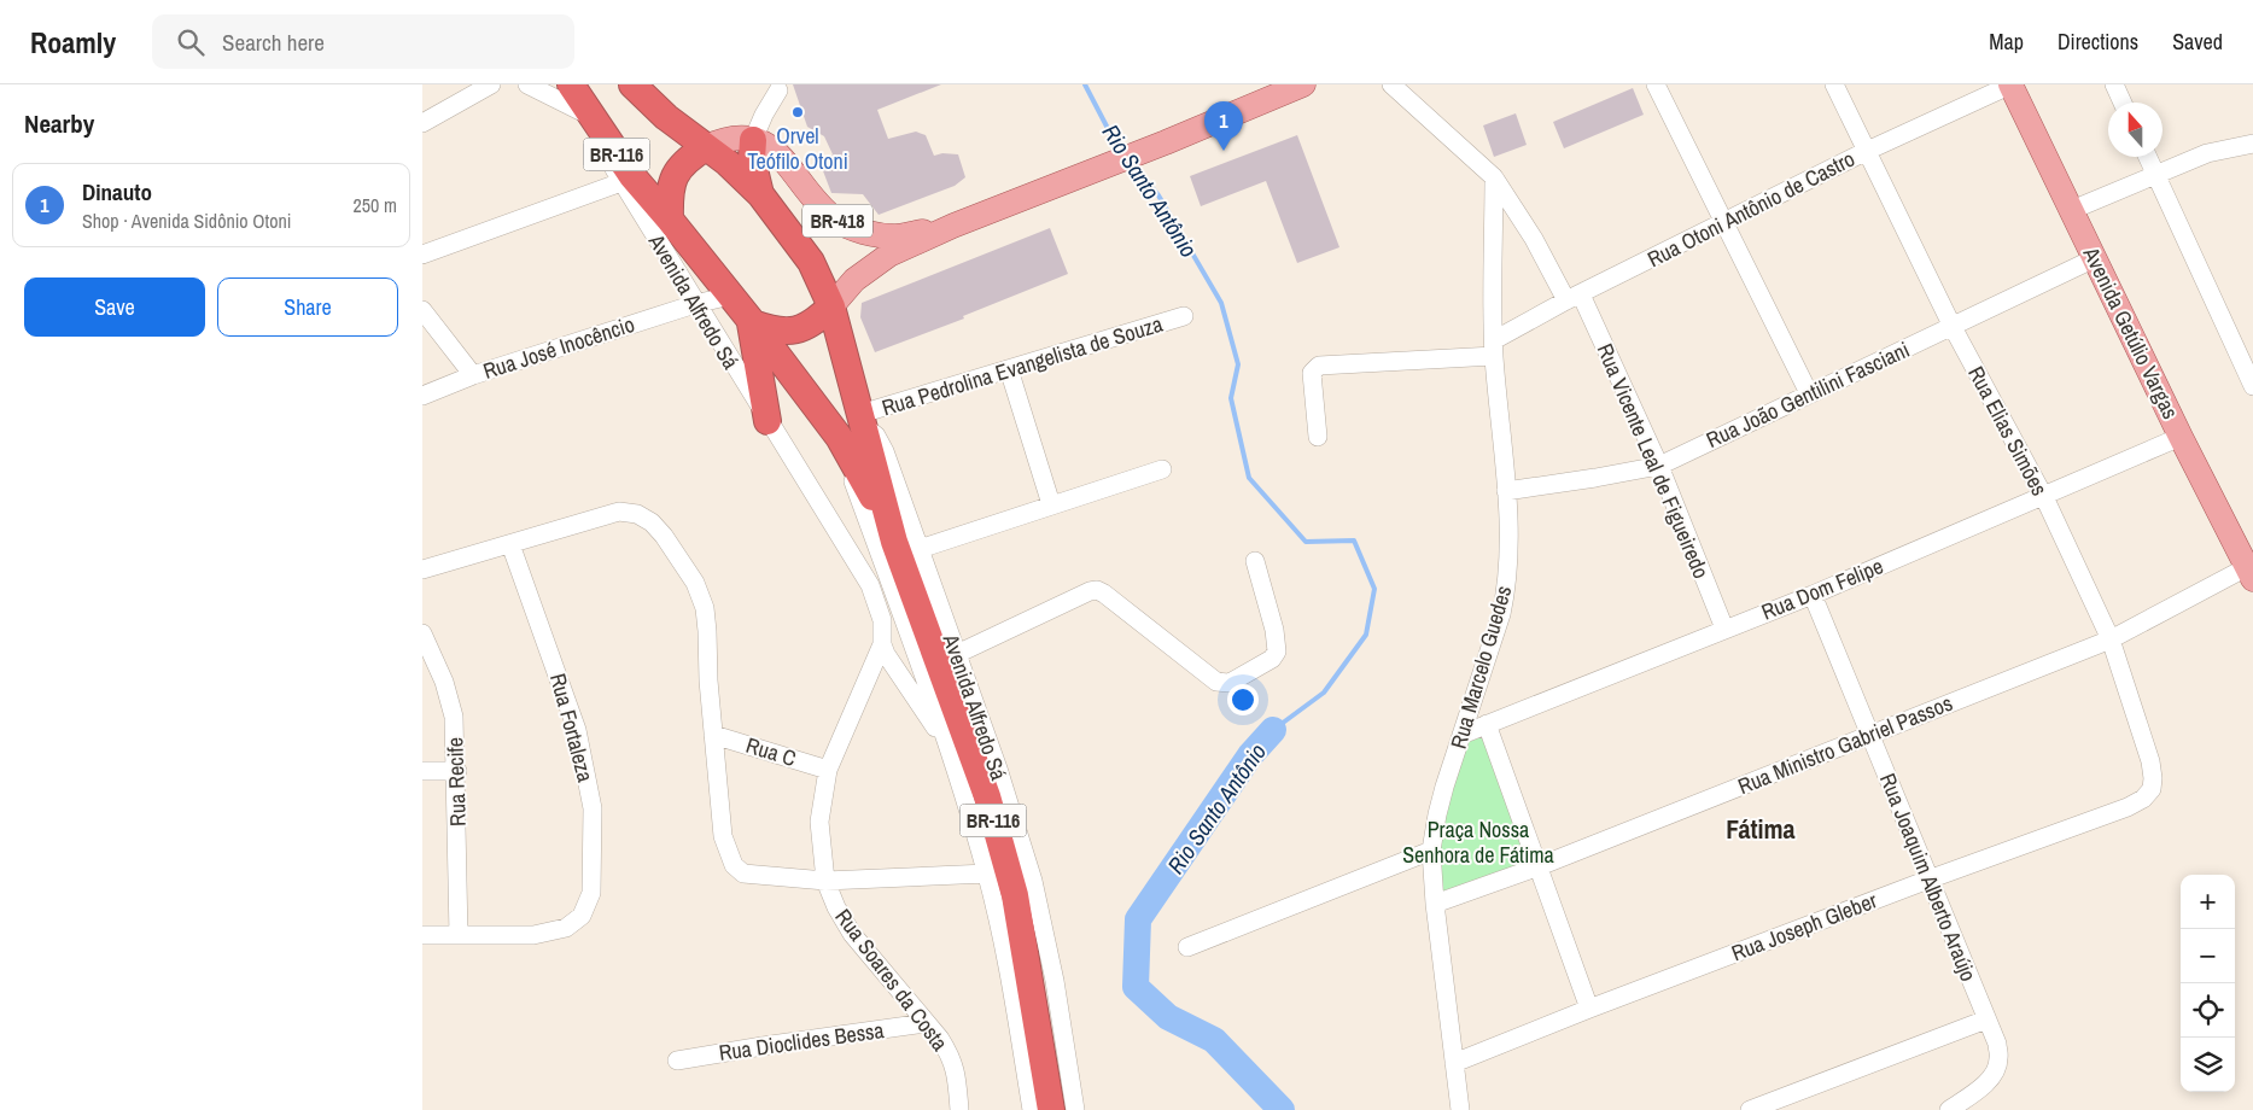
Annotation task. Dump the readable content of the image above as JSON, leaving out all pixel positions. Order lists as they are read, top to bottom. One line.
{"streets":{"highway":["BR-116","Avenida Alfredo Sá"],"main road":["BR-418","Avenida Getúlio Vargas"],"street":["Rua Otoni Antônio de Castro","Rua José Inocêncio","Rua Pedrolina Evangelista de Souza","Rua João Gentilini Fasciani","Rua Elias Simões","Rua Vicente Leal de Figueiredo","Rua Dom Felipe","Rua Marcelo Guedes","Rua Fortaleza","Rua Ministro Gabriel Passos","Rua C","Rua Recife","Rua Joaquim Alberto Araújo","Rua Joseph Gleber","Rua Soares da Costa","Rua Dioclides Bessa"]},"crossings":[["BR-116","Avenida Alfredo Sá"],["BR-116","Rua Pedrolina Evangelista de Souza"],["Rua Otoni Antônio de Castro","Avenida Getúlio Vargas"],["Rua Otoni Antônio de Castro","Rua Elias Simões"],["Rua Otoni Antônio de Castro","Rua Vicente Leal de Figueiredo"],["Rua Otoni Antônio de Castro","Rua Marcelo Guedes"],["BR-418","Avenida Alfredo Sá"],["Avenida Alfredo Sá","Rua José Inocêncio"],["Avenida Alfredo Sá","Rua Pedrolina Evangelista de Souza"],["Avenida Alfredo Sá","Rua Soares da Costa"],["Avenida Getúlio Vargas","Rua João Gentilini Fasciani"],["Avenida Getúlio Vargas","Rua Dom Felipe"],["Avenida Getúlio Vargas","Rua Ministro Gabriel Passos"],["Rua João Gentilini Fasciani","Rua Elias Simões"],["Rua João Gentilini Fasciani","Rua Vicente Leal de Figueiredo"],["Rua João Gentilini Fasciani","Rua Marcelo Guedes"],["Rua Elias Simões","Rua Dom Felipe"],["Rua Elias Simões","Rua Ministro Gabriel Passos"],["Rua Elias Simões","Rua Joseph Gleber"],["Rua Vicente Leal de Figueiredo","Rua Dom Felipe"],["Rua Vicente Leal de Figueiredo","Rua Marcelo Guedes"],["Rua Dom Felipe","Rua Marcelo Guedes"],["Rua Dom Felipe","Rua Joaquim Alberto Araújo"],["Rua Marcelo Guedes","Rua Ministro Gabriel Passos"],["Rua Marcelo Guedes","Rua Joseph Gleber"],["Rua Fortaleza","Rua Recife"],["Rua Ministro Gabriel Passos","Rua Joaquim Alberto Araújo"],["Rua C","Rua Soares da Costa"],["Rua Joaquim Alberto Araújo","Rua Joseph Gleber"],["Rua Soares da Costa","Rua Dioclides Bessa"]],"districts":["Fátima"],"water":["Rio Santo Antônio"],"parks":["Praça Nossa Senhora de Fátima"],"places":["Orvel Teófilo Otoni"],"north":"top","page":{"header":"Roamly","search":"Search here","nav":["Map","Directions","Saved"],"heading":"Nearby","pins":"1","list":[{"mark":"1","name":"Dinauto","note":"Shop · Avenida Sidônio Otoni","value":"250 m"}],"buttons":["Save","Share"],"map_buttons":["+","−"]}}
